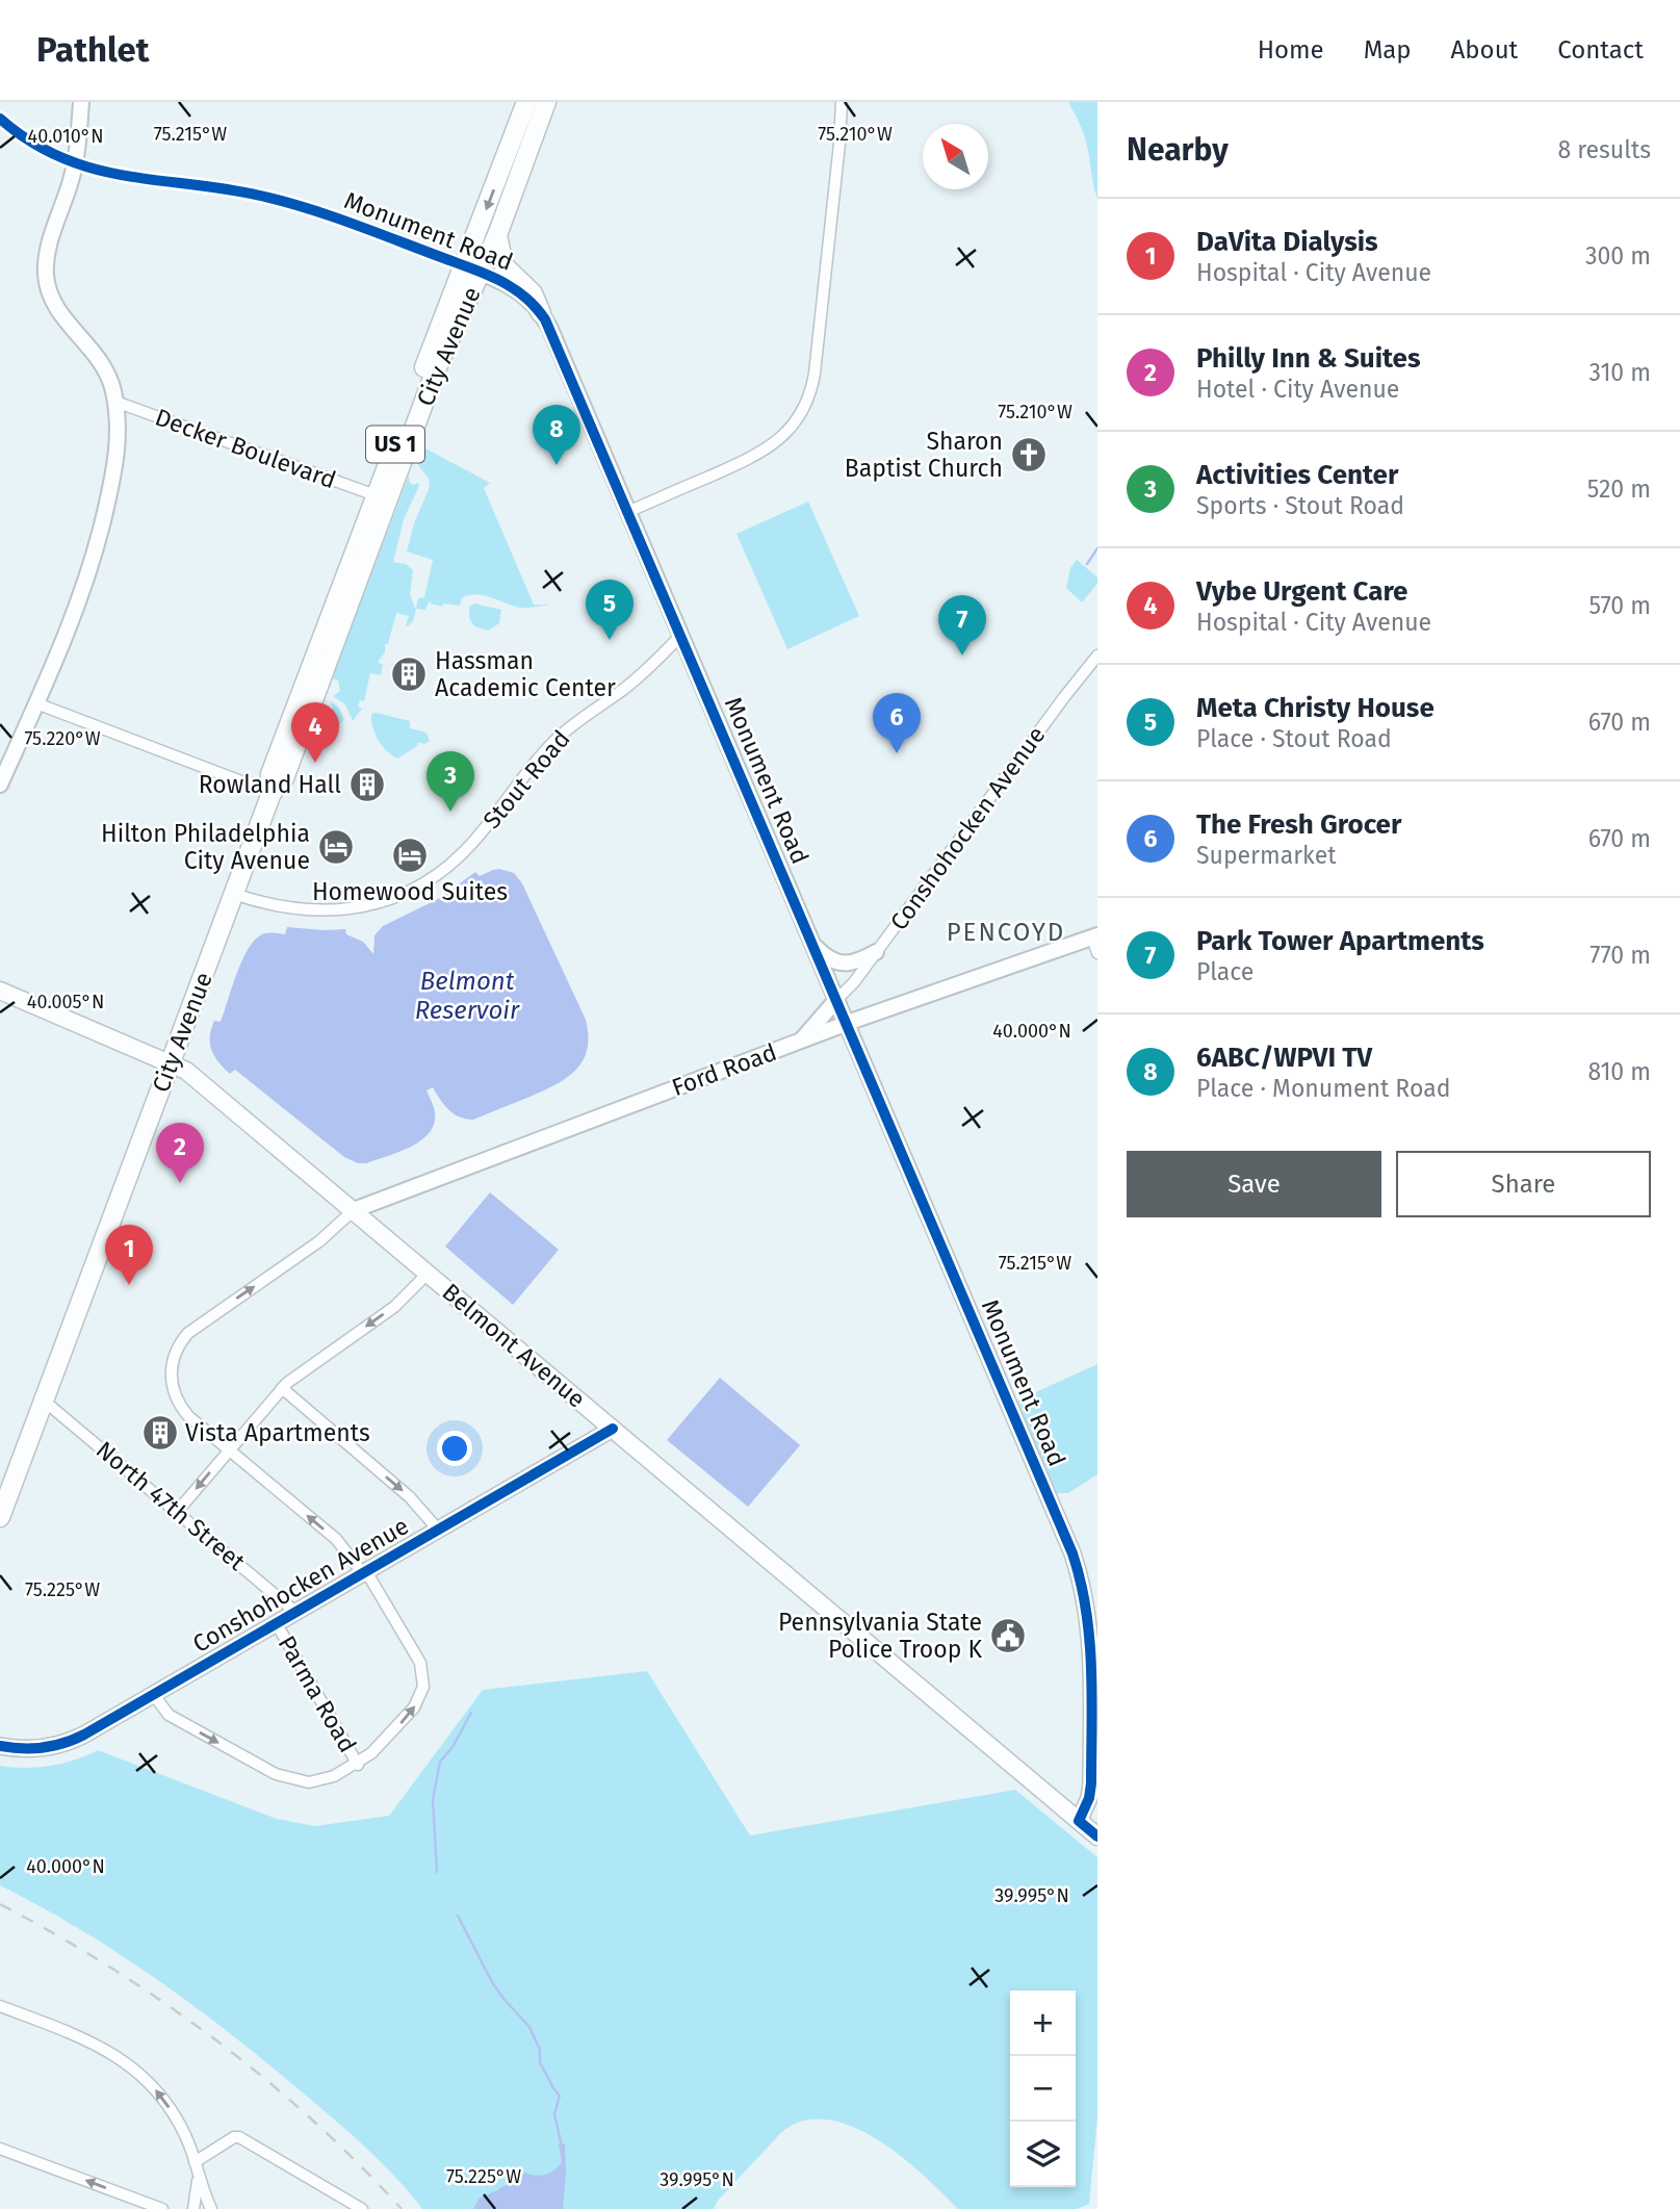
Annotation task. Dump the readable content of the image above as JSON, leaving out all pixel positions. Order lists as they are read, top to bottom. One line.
{"streets":{"highway":["City Avenue","US 1"],"main road":["Belmont Avenue"],"street":["Monument Road","Decker Boulevard","Stout Road","Conshohocken Avenue","Ford Road","North 47th Street","Parma Road"]},"crossings":[["Monument Road","City Avenue"],["Monument Road","Stout Road"],["Monument Road","Conshohocken Avenue"],["Monument Road","Ford Road"],["Monument Road","Belmont Avenue"],["City Avenue","Decker Boulevard"],["City Avenue","Stout Road"],["City Avenue","Belmont Avenue"],["City Avenue","North 47th Street"],["Conshohocken Avenue","Belmont Avenue"],["Conshohocken Avenue","North 47th Street"],["Conshohocken Avenue","Parma Road"],["Ford Road","Belmont Avenue"]],"districts":["PENCOYD"],"water":["Belmont Reservoir"],"places":{"church":["Sharon Baptist Church"],"building":["Hassman Academic Center","Rowland Hall","Vista Apartments"],"hotel":["Hilton Philadelphia City Avenue","Homewood Suites"],"public building":["Pennsylvania State Police Troop K"]},"north":"top left","page":{"header":"Pathlet","nav":["Home","Map","About","Contact"],"heading":["Nearby","8 results"],"list":[{"mark":"1","name":"DaVita Dialysis","note":"Hospital · City Avenue","value":"300 m"},{"mark":"2","name":"Philly Inn & Suites","note":"Hotel · City Avenue","value":"310 m"},{"mark":"3","name":"Activities Center","note":"Sports · Stout Road","value":"520 m"},{"mark":"4","name":"Vybe Urgent Care","note":"Hospital · City Avenue","value":"570 m"},{"mark":"5","name":"Meta Christy House","note":"Place · Stout Road","value":"670 m"},{"mark":"6","name":"The Fresh Grocer","note":"Supermarket","value":"670 m"},{"mark":"7","name":"Park Tower Apartments","note":"Place","value":"770 m"},{"mark":"8","name":"6ABC/WPVI TV","note":"Place · Monument Road","value":"810 m"}],"pins":["8","5","7","6","4","3","2","1"],"buttons":["Save","Share"],"map_buttons":["+","−"]},"coordinates":["75.215°W","75.210°W","40.010°N","75.220°W","40.005°N","40.000°N","75.225°W","39.995°N"]}
